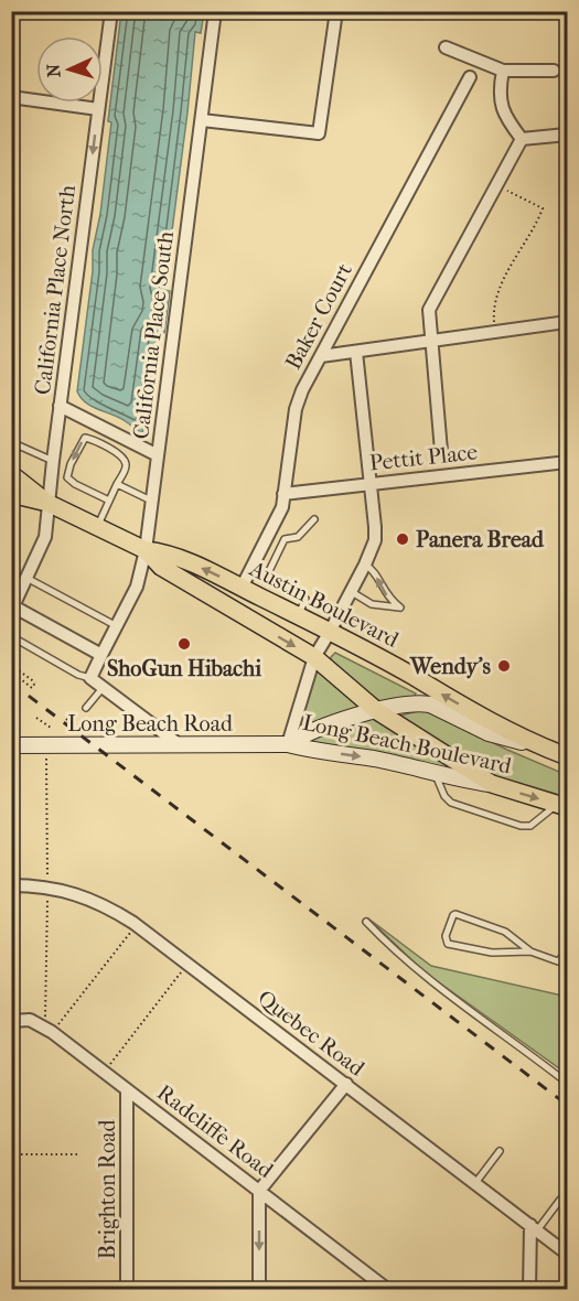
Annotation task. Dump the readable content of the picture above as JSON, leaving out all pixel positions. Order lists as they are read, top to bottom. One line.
{"streets":{"main road":["Austin Boulevard","Long Beach Road","Long Beach Boulevard"],"street":["California Place North","Baker Court","California Place South","Pettit Place","Quebec Road","Radcliffe Road","Brighton Road"]},"crossings":[["California Place North","Austin Boulevard"],["Baker Court","Pettit Place"],["Baker Court","Austin Boulevard"],["California Place South","Austin Boulevard"],["Austin Boulevard","Long Beach Boulevard"],["Long Beach Road","Long Beach Boulevard"],["Radcliffe Road","Brighton Road"]],"one_way":["California Place North"],"places":["Panera Bread","ShoGun Hibachi","Wendy's"],"north":"left"}
